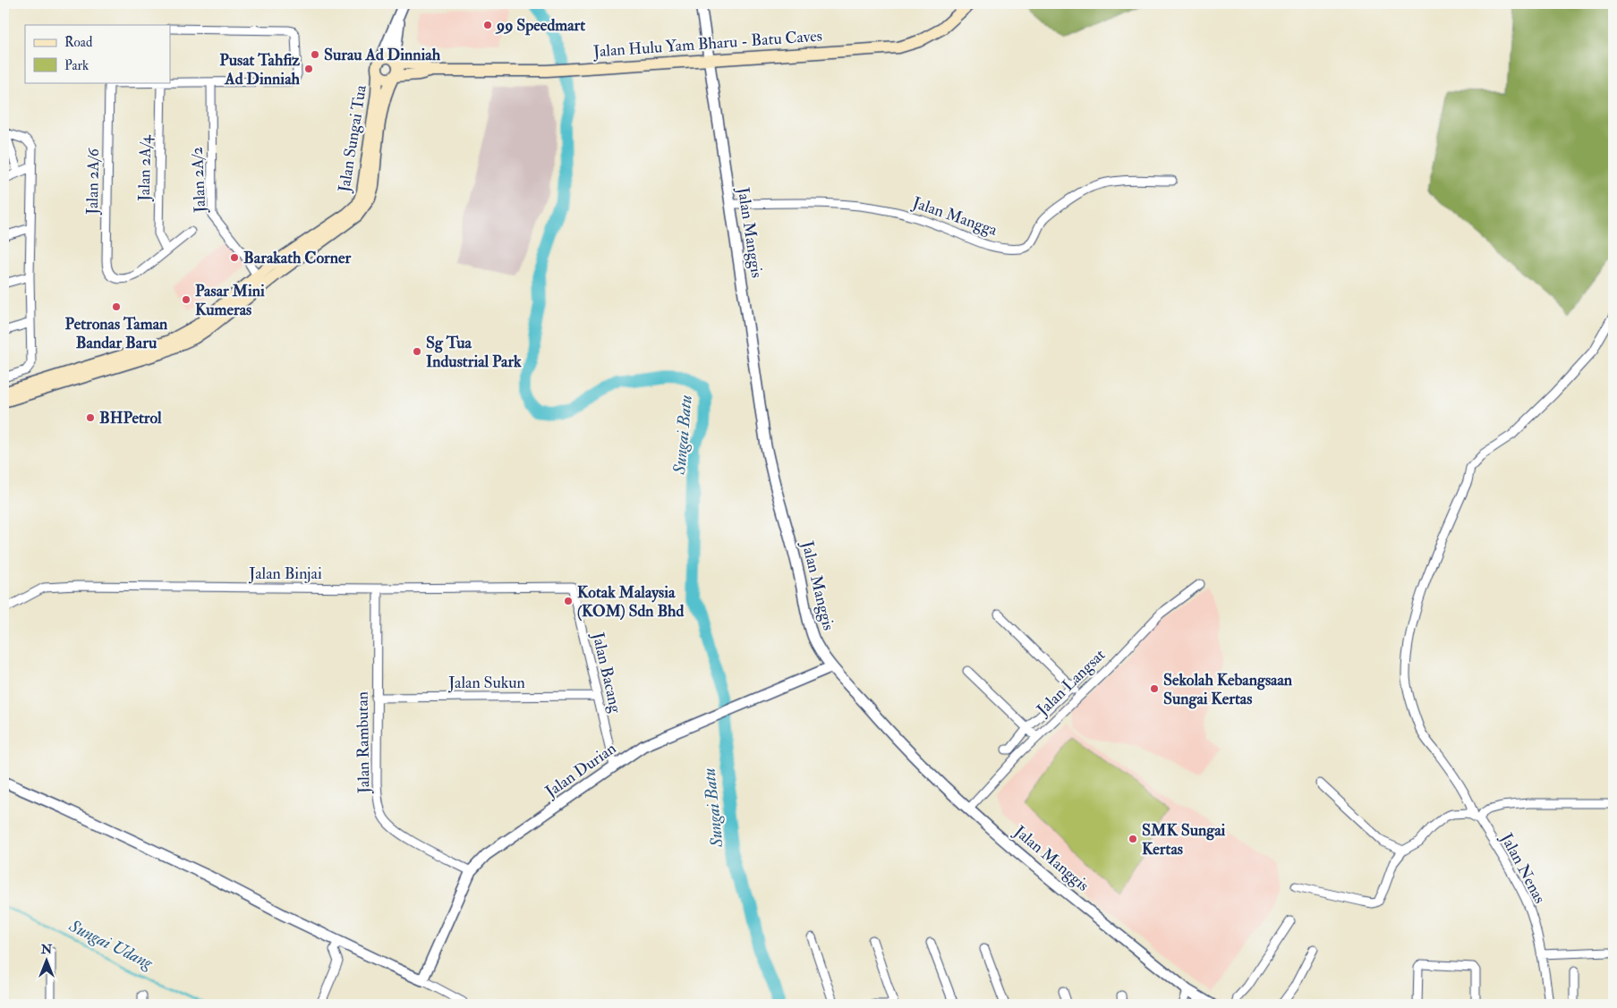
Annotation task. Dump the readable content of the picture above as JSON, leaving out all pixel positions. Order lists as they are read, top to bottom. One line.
{"streets":{"main road":["Jalan Hulu Yam Bharu - Batu Caves","Jalan Sungai Tua"],"street":["Jalan 2A/4","Jalan 2A/2","Jalan 2A/6","Jalan Mangga","Jalan Manggis","Jalan Binjai","Jalan Bacang","Jalan Sukun","Jalan Langsat","Jalan Rambutan","Jalan Durian","Jalan Nenas"]},"crossings":[["Jalan Hulu Yam Bharu - Batu Caves","Jalan Sungai Tua"],["Jalan Hulu Yam Bharu - Batu Caves","Jalan Manggis"],["Jalan Sungai Tua","Jalan 2A/2"],["Jalan 2A/4","Jalan 2A/6"],["Jalan Mangga","Jalan Manggis"],["Jalan Manggis","Jalan Langsat"],["Jalan Manggis","Jalan Durian"],["Jalan Binjai","Jalan Bacang"],["Jalan Binjai","Jalan Rambutan"],["Jalan Bacang","Jalan Sukun"],["Jalan Bacang","Jalan Durian"],["Jalan Sukun","Jalan Rambutan"],["Jalan Rambutan","Jalan Durian"]],"water":["Sungai Batu","Sungai Udang"],"places":["99 Speedmart","Surau Ad Dinniah","Pusat Tahfiz Ad Dinniah","Barakath Corner","Pasar Mini Kumeras","Petronas Taman Bandar Baru","Sg Tua Industrial Park","BHPetrol","Kotak Malaysia (KOM) Sdn Bhd","Sekolah Kebangsaan Sungai Kertas","SMK Sungai Kertas"],"legend":["Road","Park"],"north":"top"}
